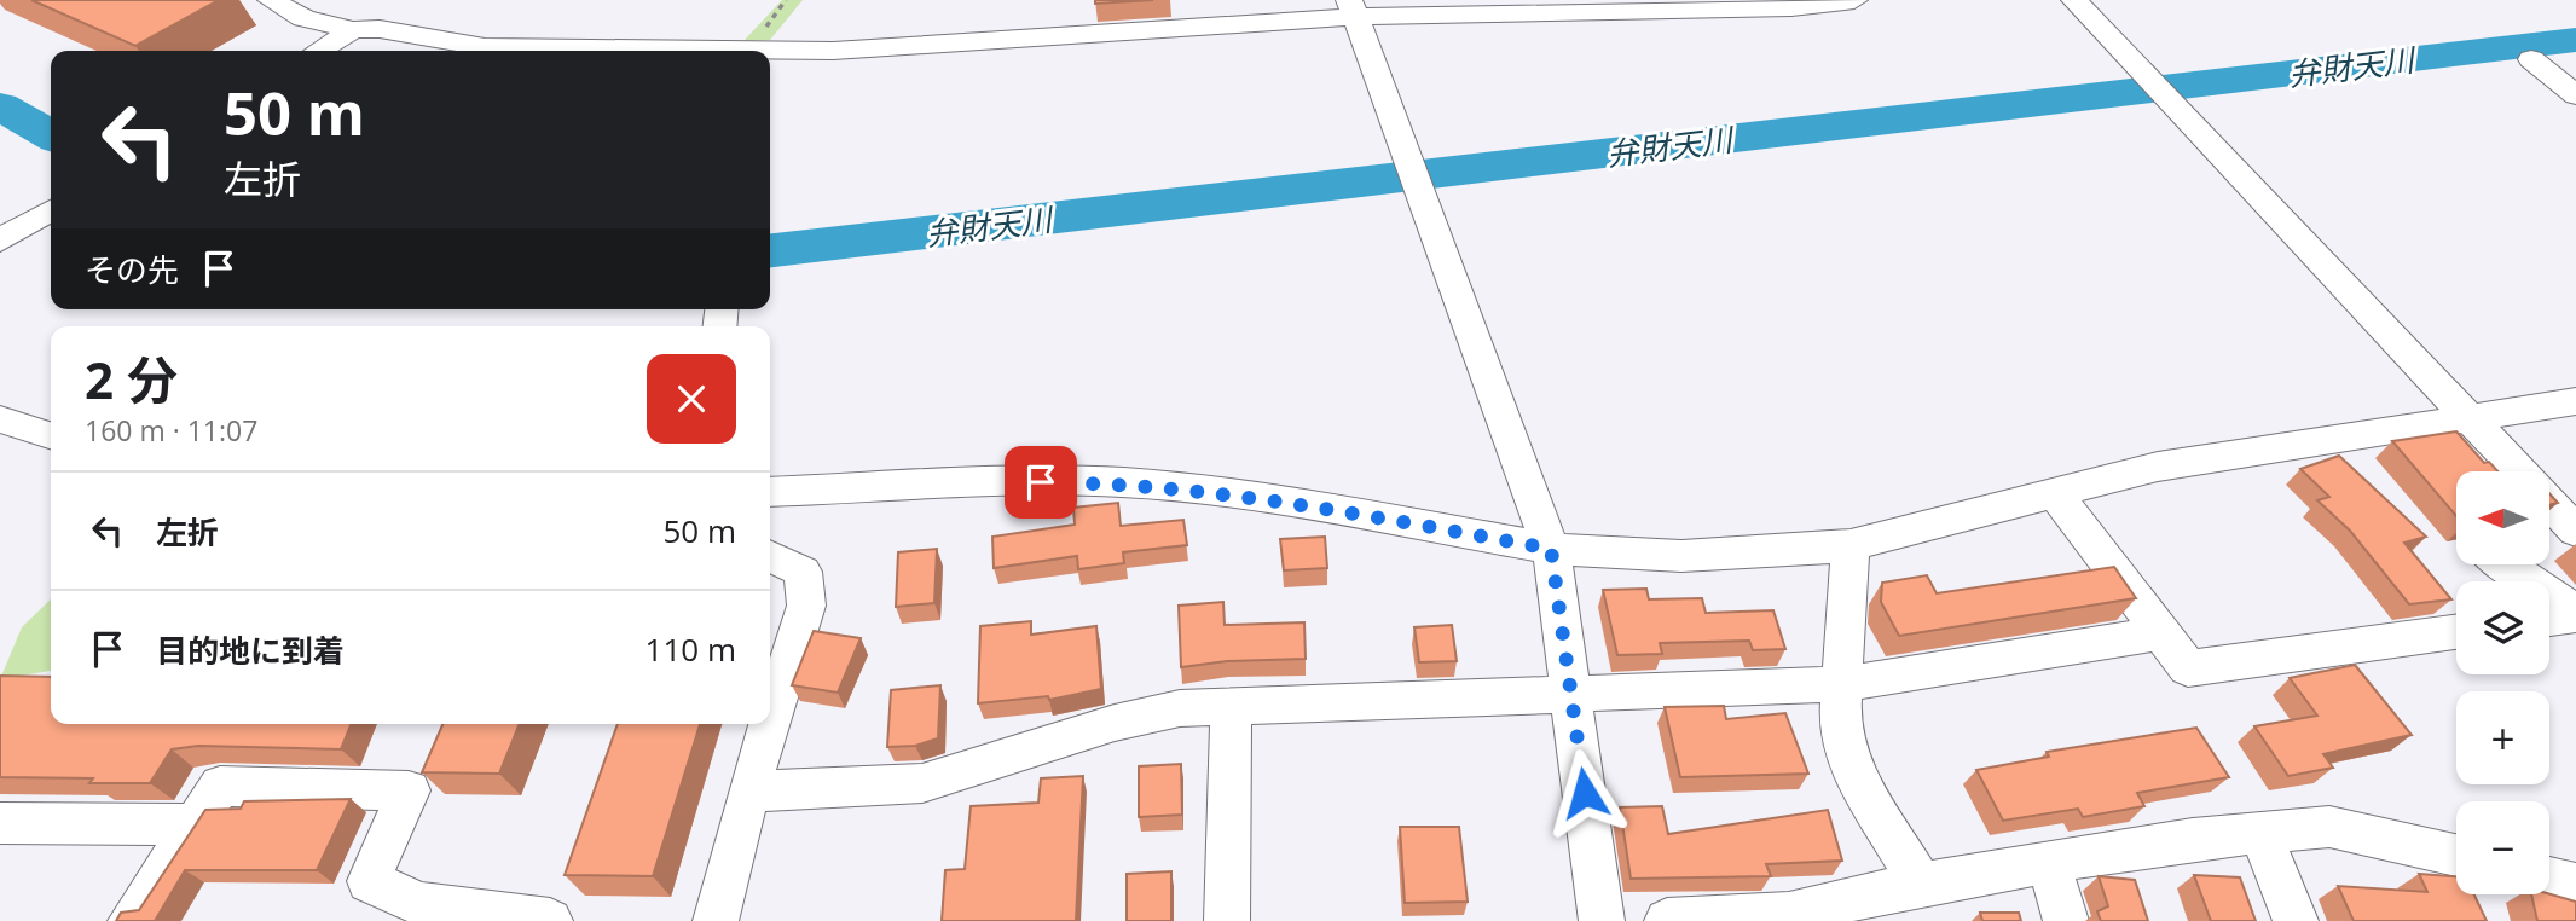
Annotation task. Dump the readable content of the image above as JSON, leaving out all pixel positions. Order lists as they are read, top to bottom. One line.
{"water":["弁財天川"],"north":"left","page":{"turn":["50 m","左折"],"then":"その先","heading":["2 分","160 m · 11:07"],"list":[{"name":"左折","value":"50 m"},{"name":"目的地に到着","value":"110 m"}],"map_buttons":["+","−"]}}
